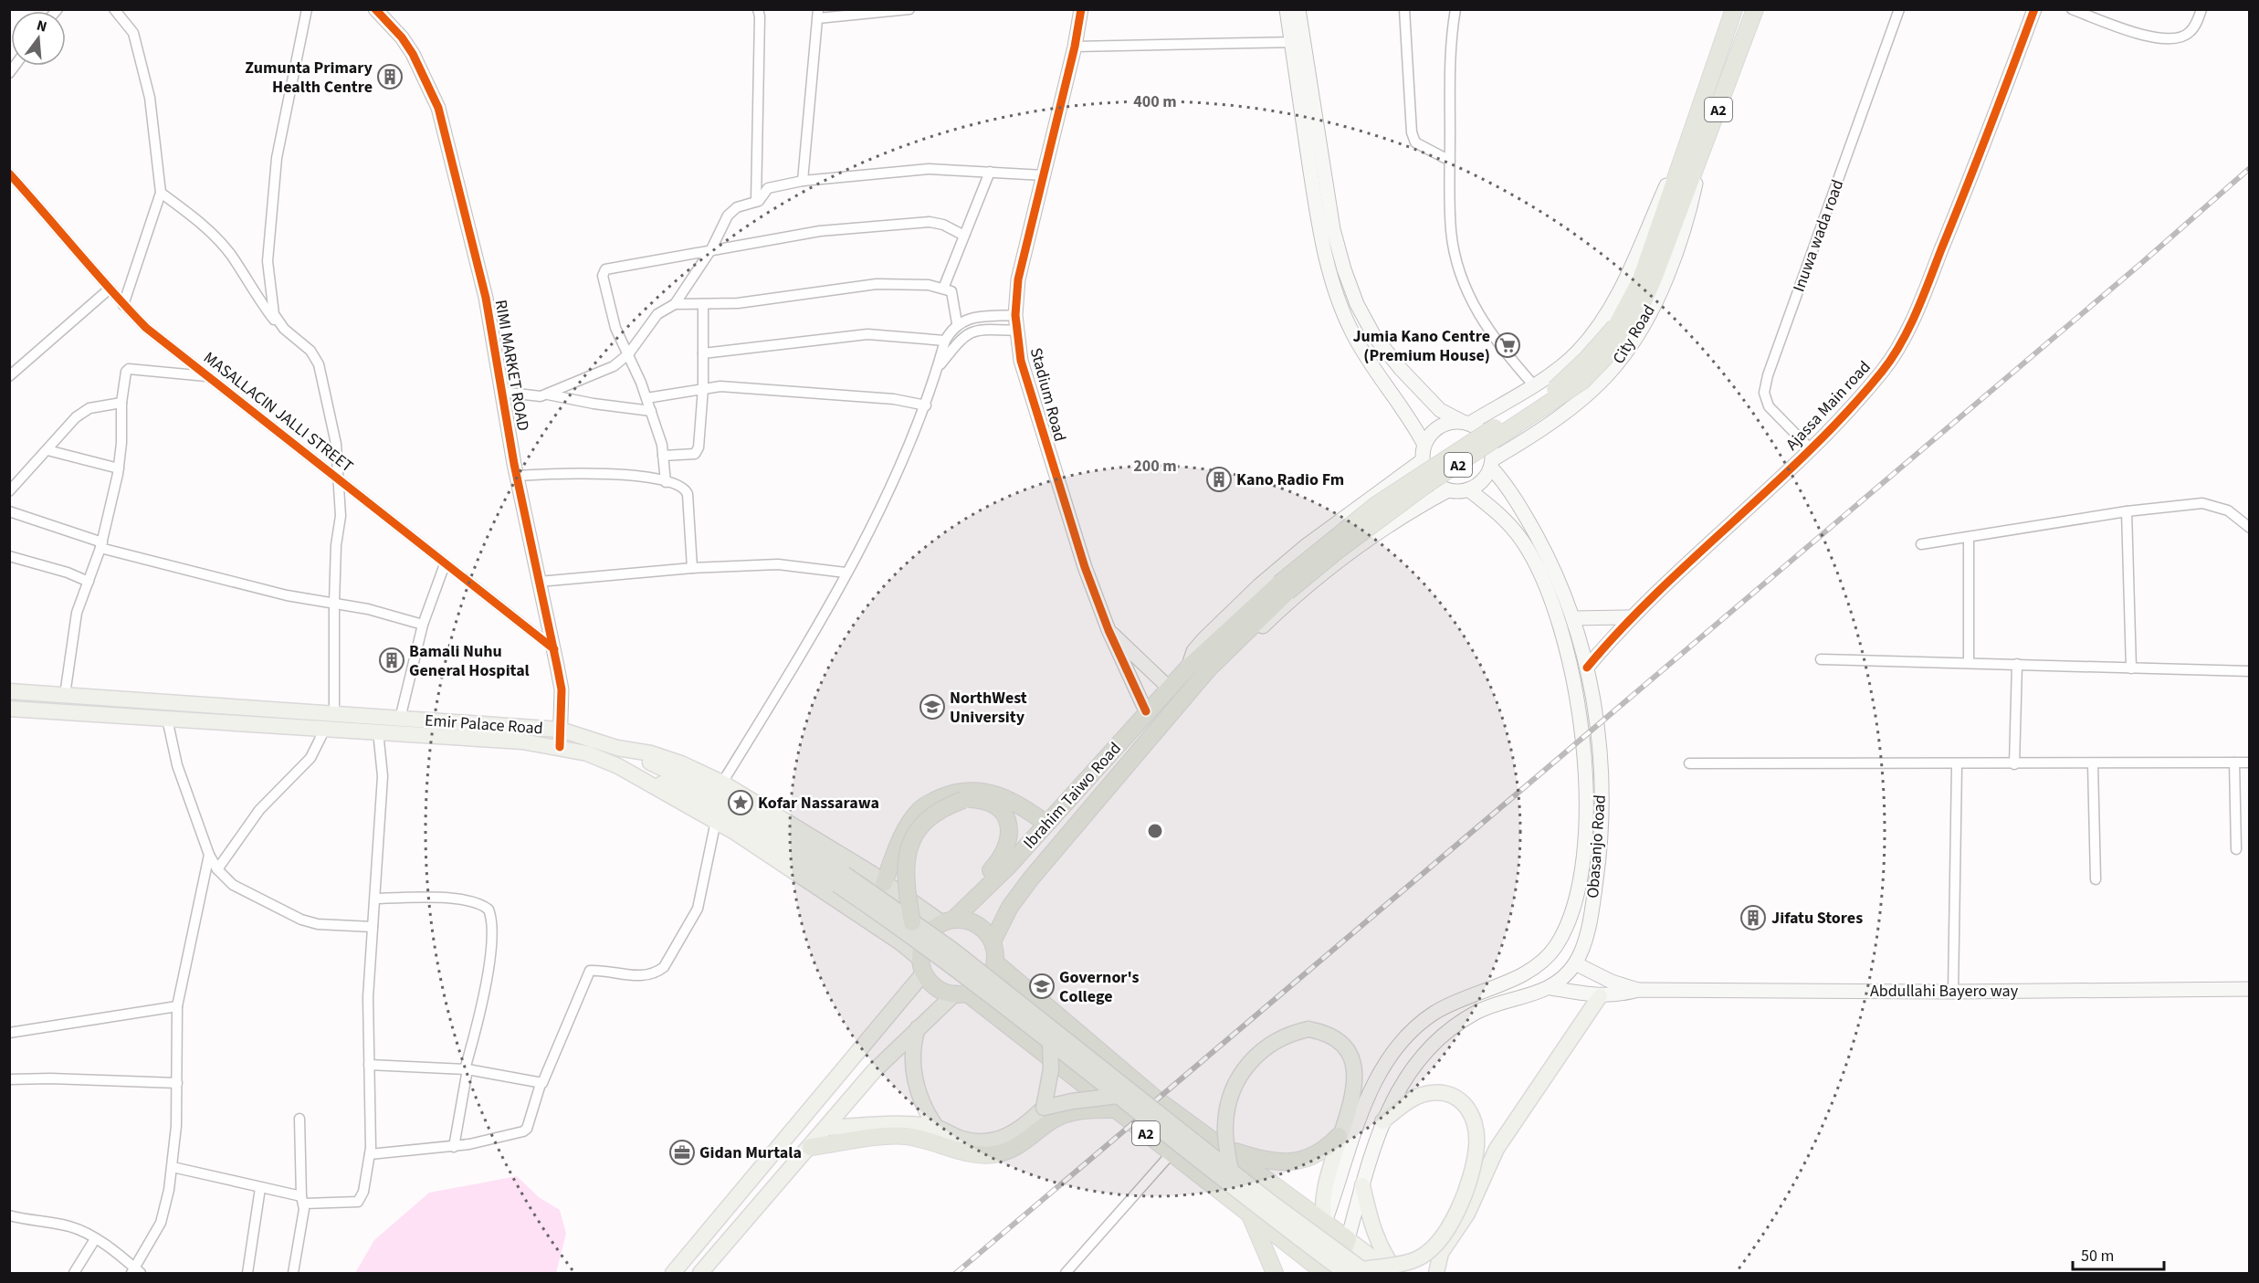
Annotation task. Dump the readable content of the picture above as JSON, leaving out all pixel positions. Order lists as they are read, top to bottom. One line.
{"streets":{"highway":["A2","City Road","Ibrahim Taiwo Road"],"main road":["RIMI MARKET ROAD","Stadium Road","Ajassa Main road","Emir Palace Road","Obasanjo Road","Abdullahi Bayero way"],"street":["Inuwa wada road","MASALLACIN JALLI STREET"]},"crossings":[["A2","City Road"],["A2","Emir Palace Road"],["A2","Ibrahim Taiwo Road"],["A2","Obasanjo Road"],["Inuwa wada road","Ajassa Main road"],["City Road","Ibrahim Taiwo Road"],["City Road","Obasanjo Road"],["RIMI MARKET ROAD","MASALLACIN JALLI STREET"],["RIMI MARKET ROAD","Emir Palace Road"],["Stadium Road","Ibrahim Taiwo Road"],["Ajassa Main road","Obasanjo Road"],["Emir Palace Road","Ibrahim Taiwo Road"],["Ibrahim Taiwo Road","Obasanjo Road"]],"places":{"building":["Zumunta Primary Health Centre","Kano Radio Fm","Bamali Nuhu General Hospital","Jifatu Stores"],"supermarket":["Jumia Kano Centre (Premium House)"],"school or university":["NorthWest University","Governor's College"],"place":["Kofar Nassarawa"],"office":["Gidan Murtala"]},"scale_bar":"50 m","north":"top","rings":["400 m","200 m"]}
